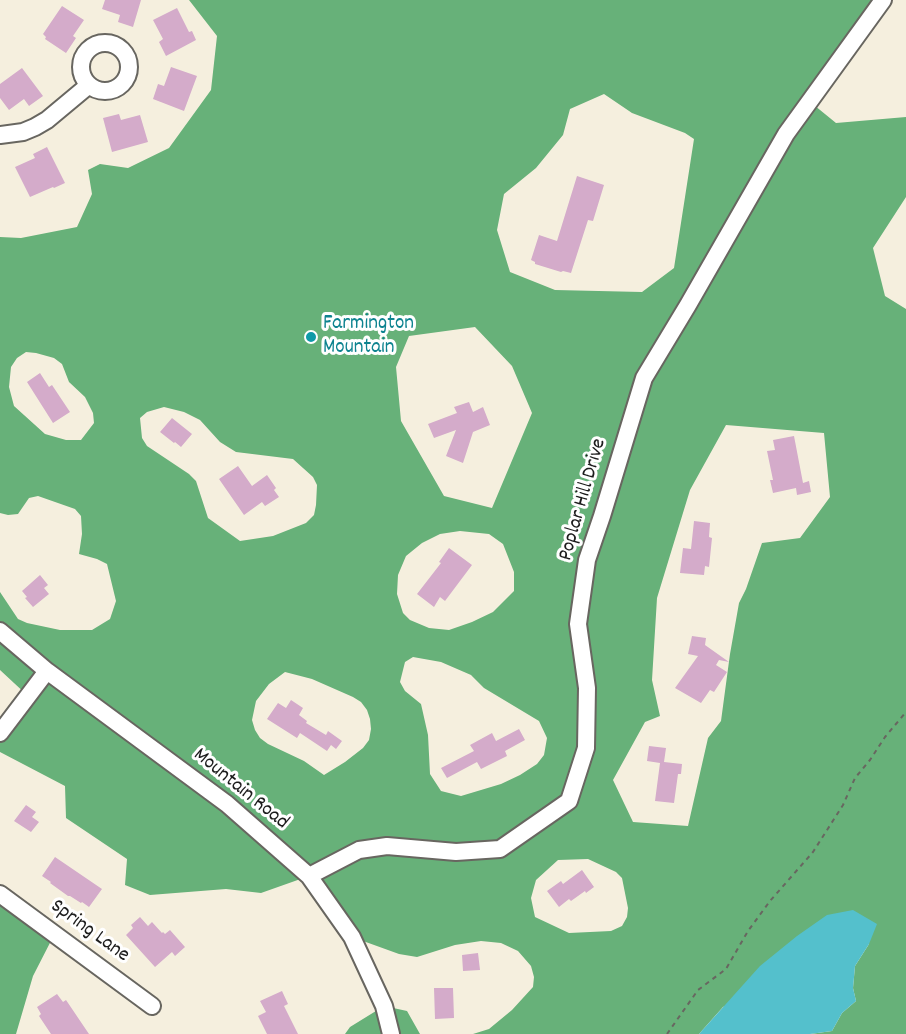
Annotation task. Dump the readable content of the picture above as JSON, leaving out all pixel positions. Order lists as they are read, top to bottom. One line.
{"streets":{"street":["Poplar Hill Drive","Mountain Road","Spring Lane"]},"crossings":[["Poplar Hill Drive","Mountain Road"]],"places":["Farmington Mountain"]}
